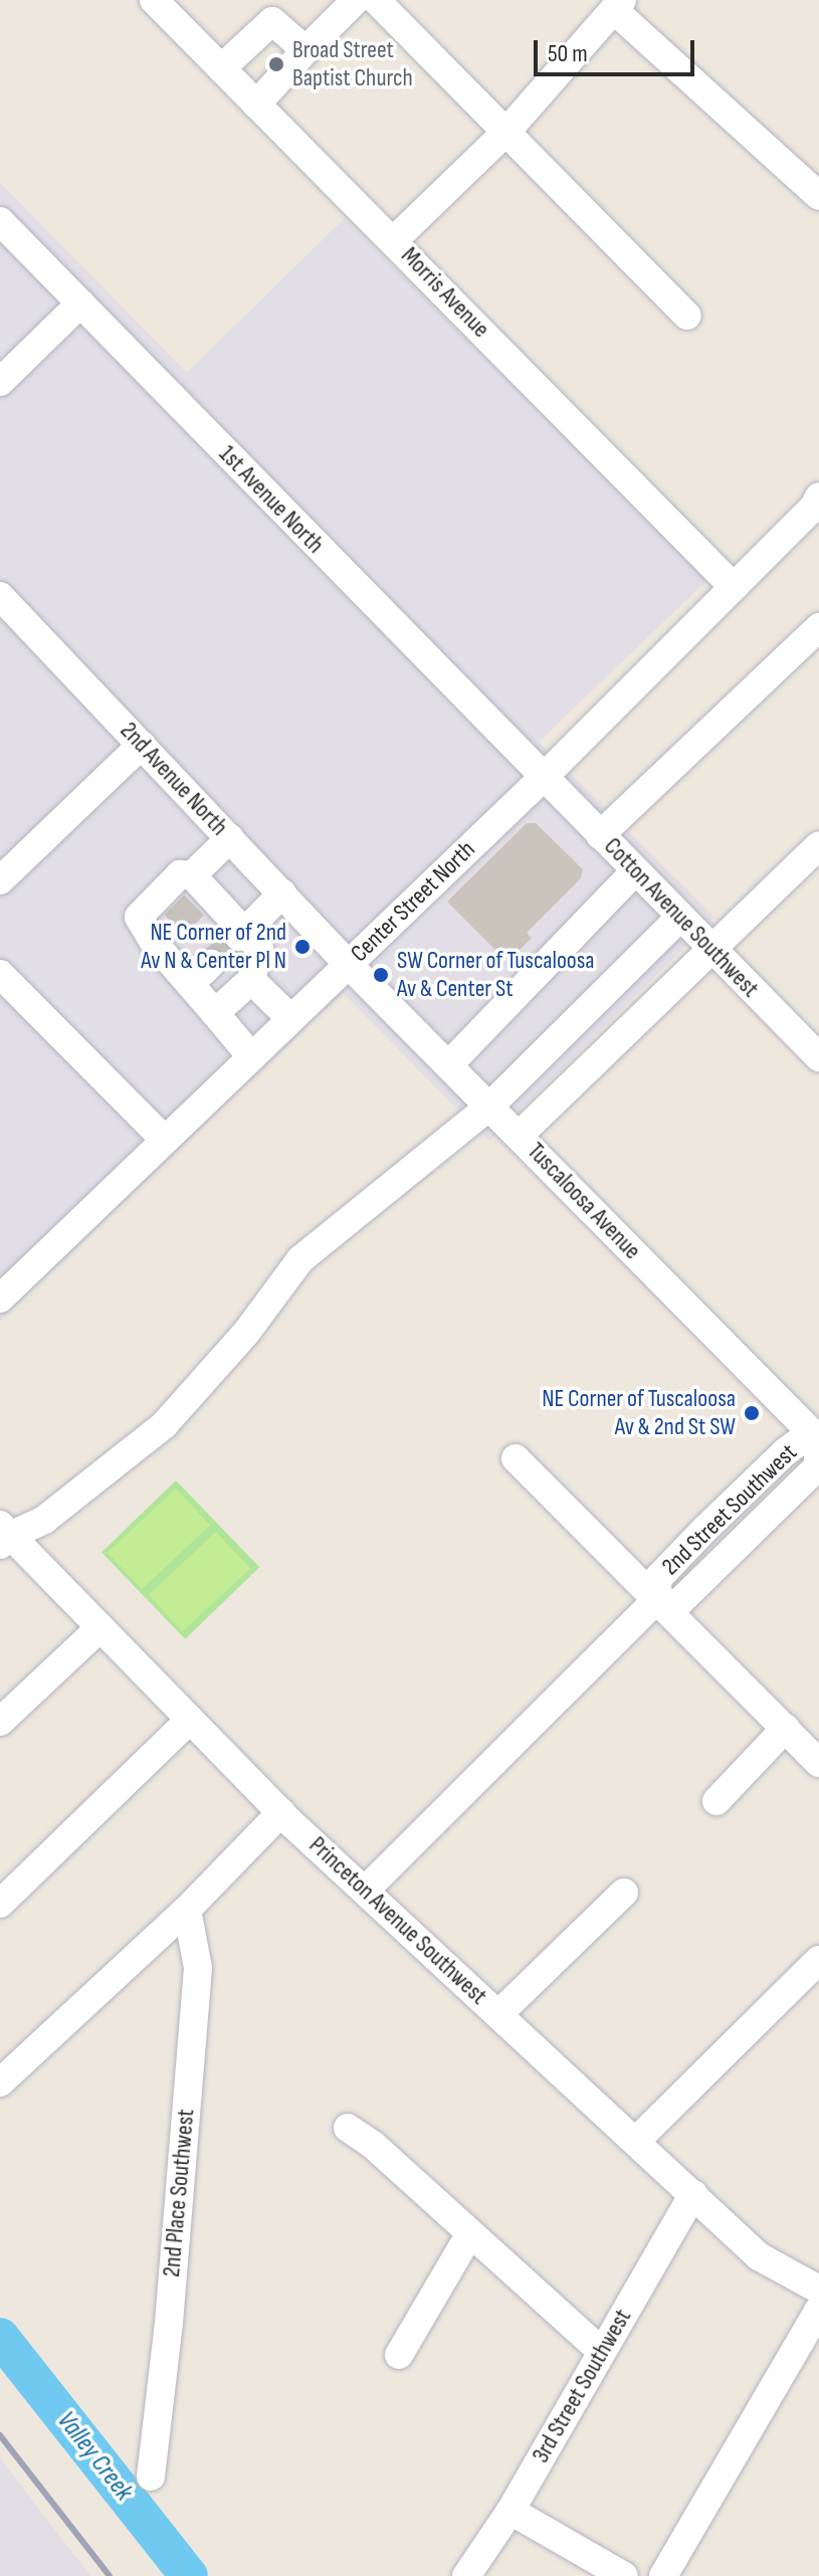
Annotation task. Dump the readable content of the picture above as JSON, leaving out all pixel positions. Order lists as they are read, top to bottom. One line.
{"streets":{"street":["Morris Avenue","1st Avenue North","2nd Avenue North","Center Street North","Cotton Avenue Southwest","Tuscaloosa Avenue","2nd Street Southwest","Princeton Avenue Southwest","2nd Place Southwest","3rd Street Southwest"]},"crossings":[["Morris Avenue","Center Street North"],["1st Avenue North","Center Street North"],["1st Avenue North","Cotton Avenue Southwest"],["2nd Avenue North","Center Street North"],["2nd Avenue North","Tuscaloosa Avenue"],["Center Street North","Cotton Avenue Southwest"],["Center Street North","Tuscaloosa Avenue"],["Tuscaloosa Avenue","2nd Street Southwest"],["2nd Street Southwest","Princeton Avenue Southwest"],["Princeton Avenue Southwest","3rd Street Southwest"]],"water":["Valley Creek"],"places":["Broad Street Baptist Church","NE Corner of 2nd Av N & Center Pl N","SW Corner of Tuscaloosa Av & Center St","NE Corner of Tuscaloosa Av & 2nd St SW"],"scale_bar":"50 m"}
